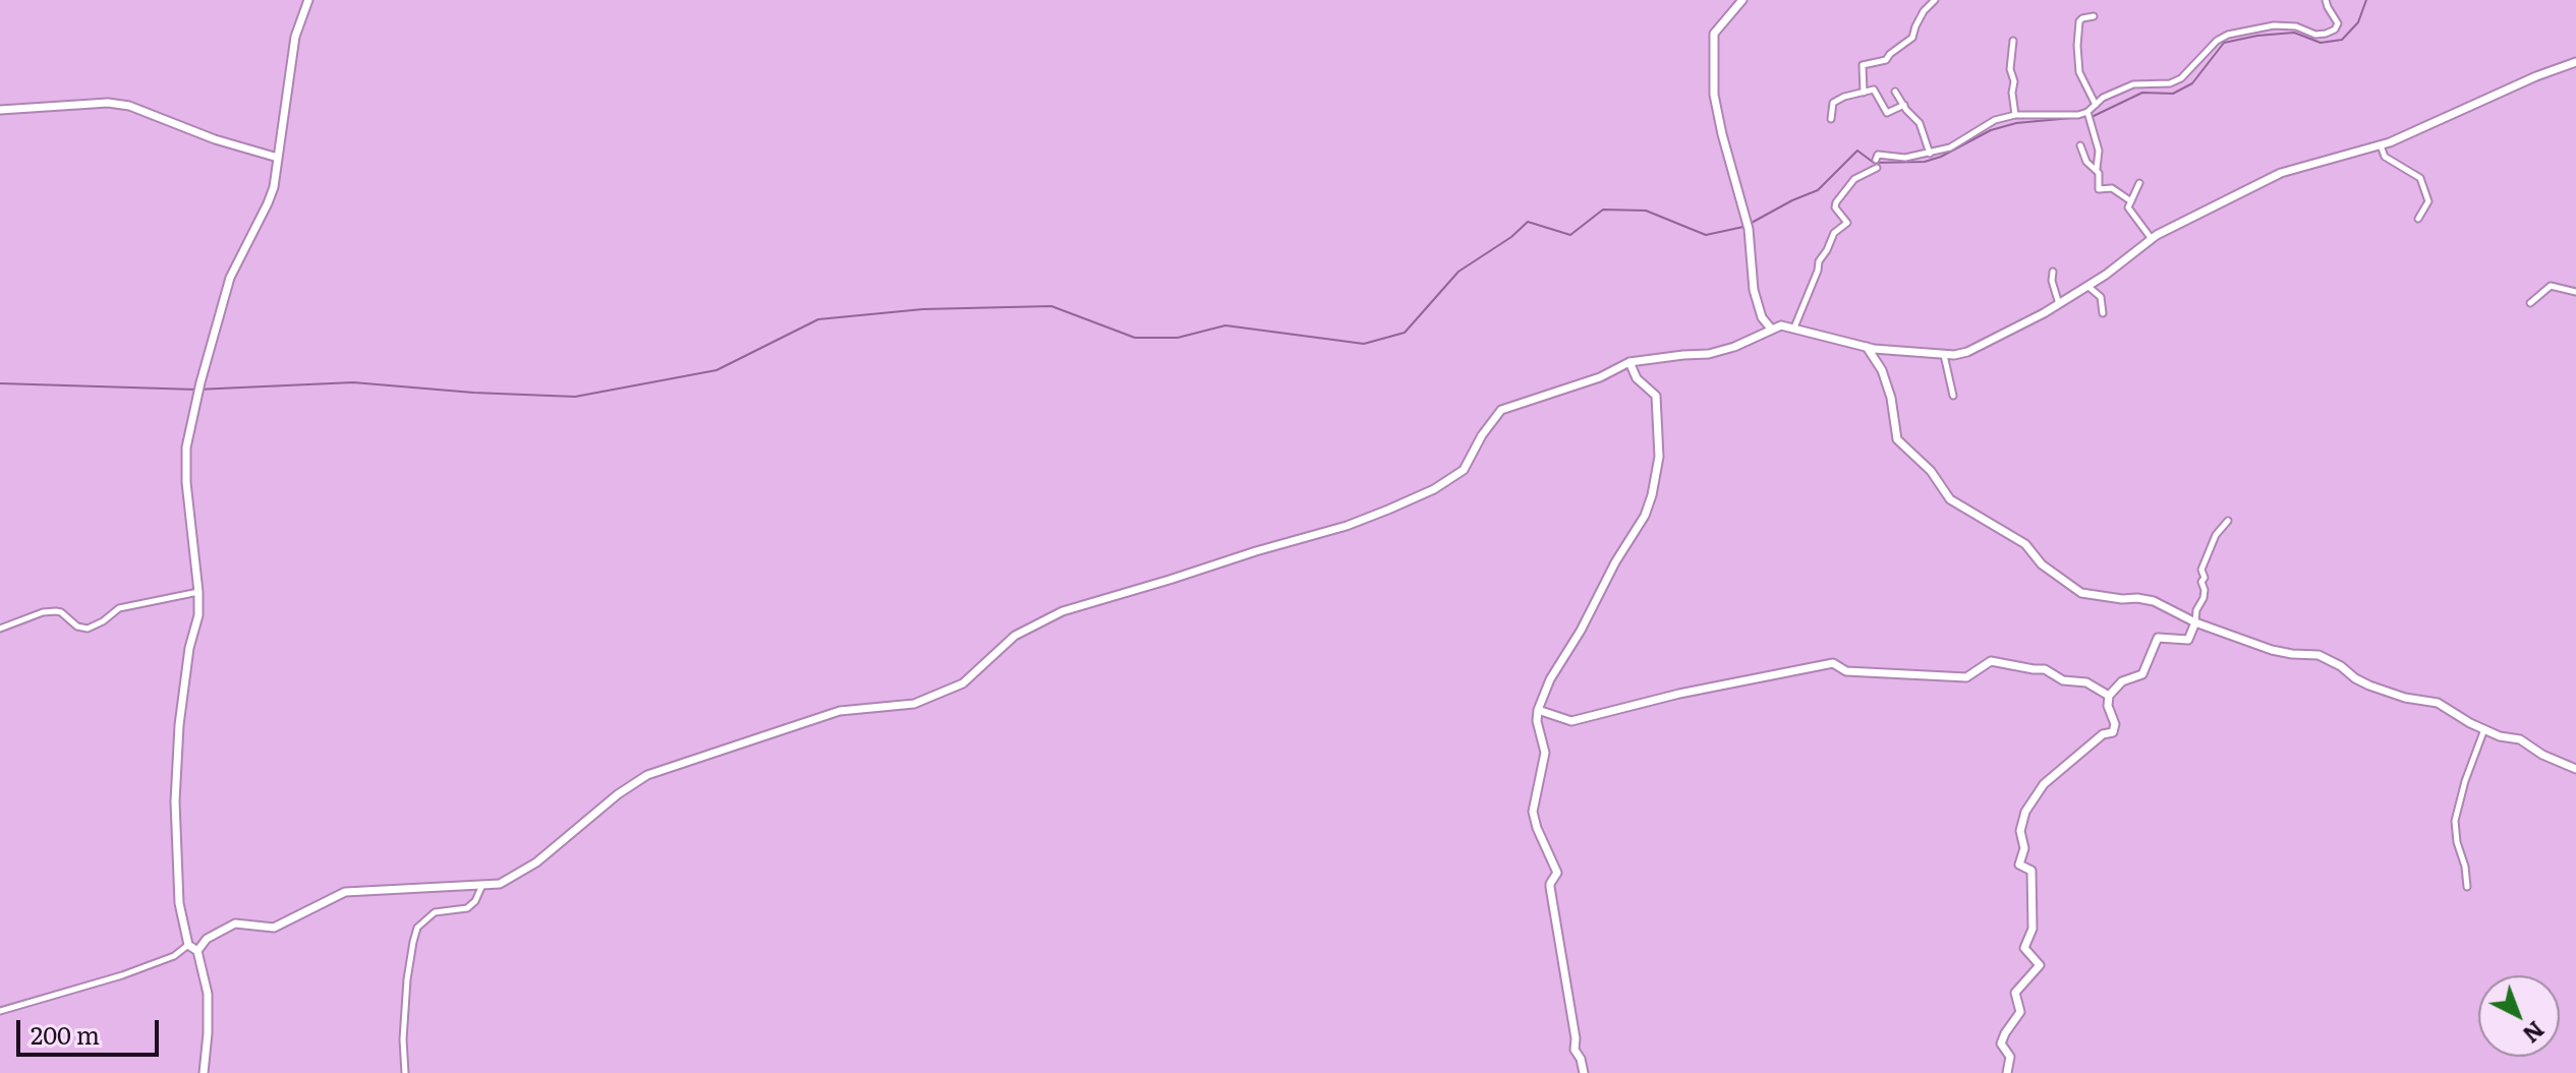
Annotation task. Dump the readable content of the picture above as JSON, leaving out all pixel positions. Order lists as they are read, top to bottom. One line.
{"scale_bar":"200 m","north":"bottom right"}
